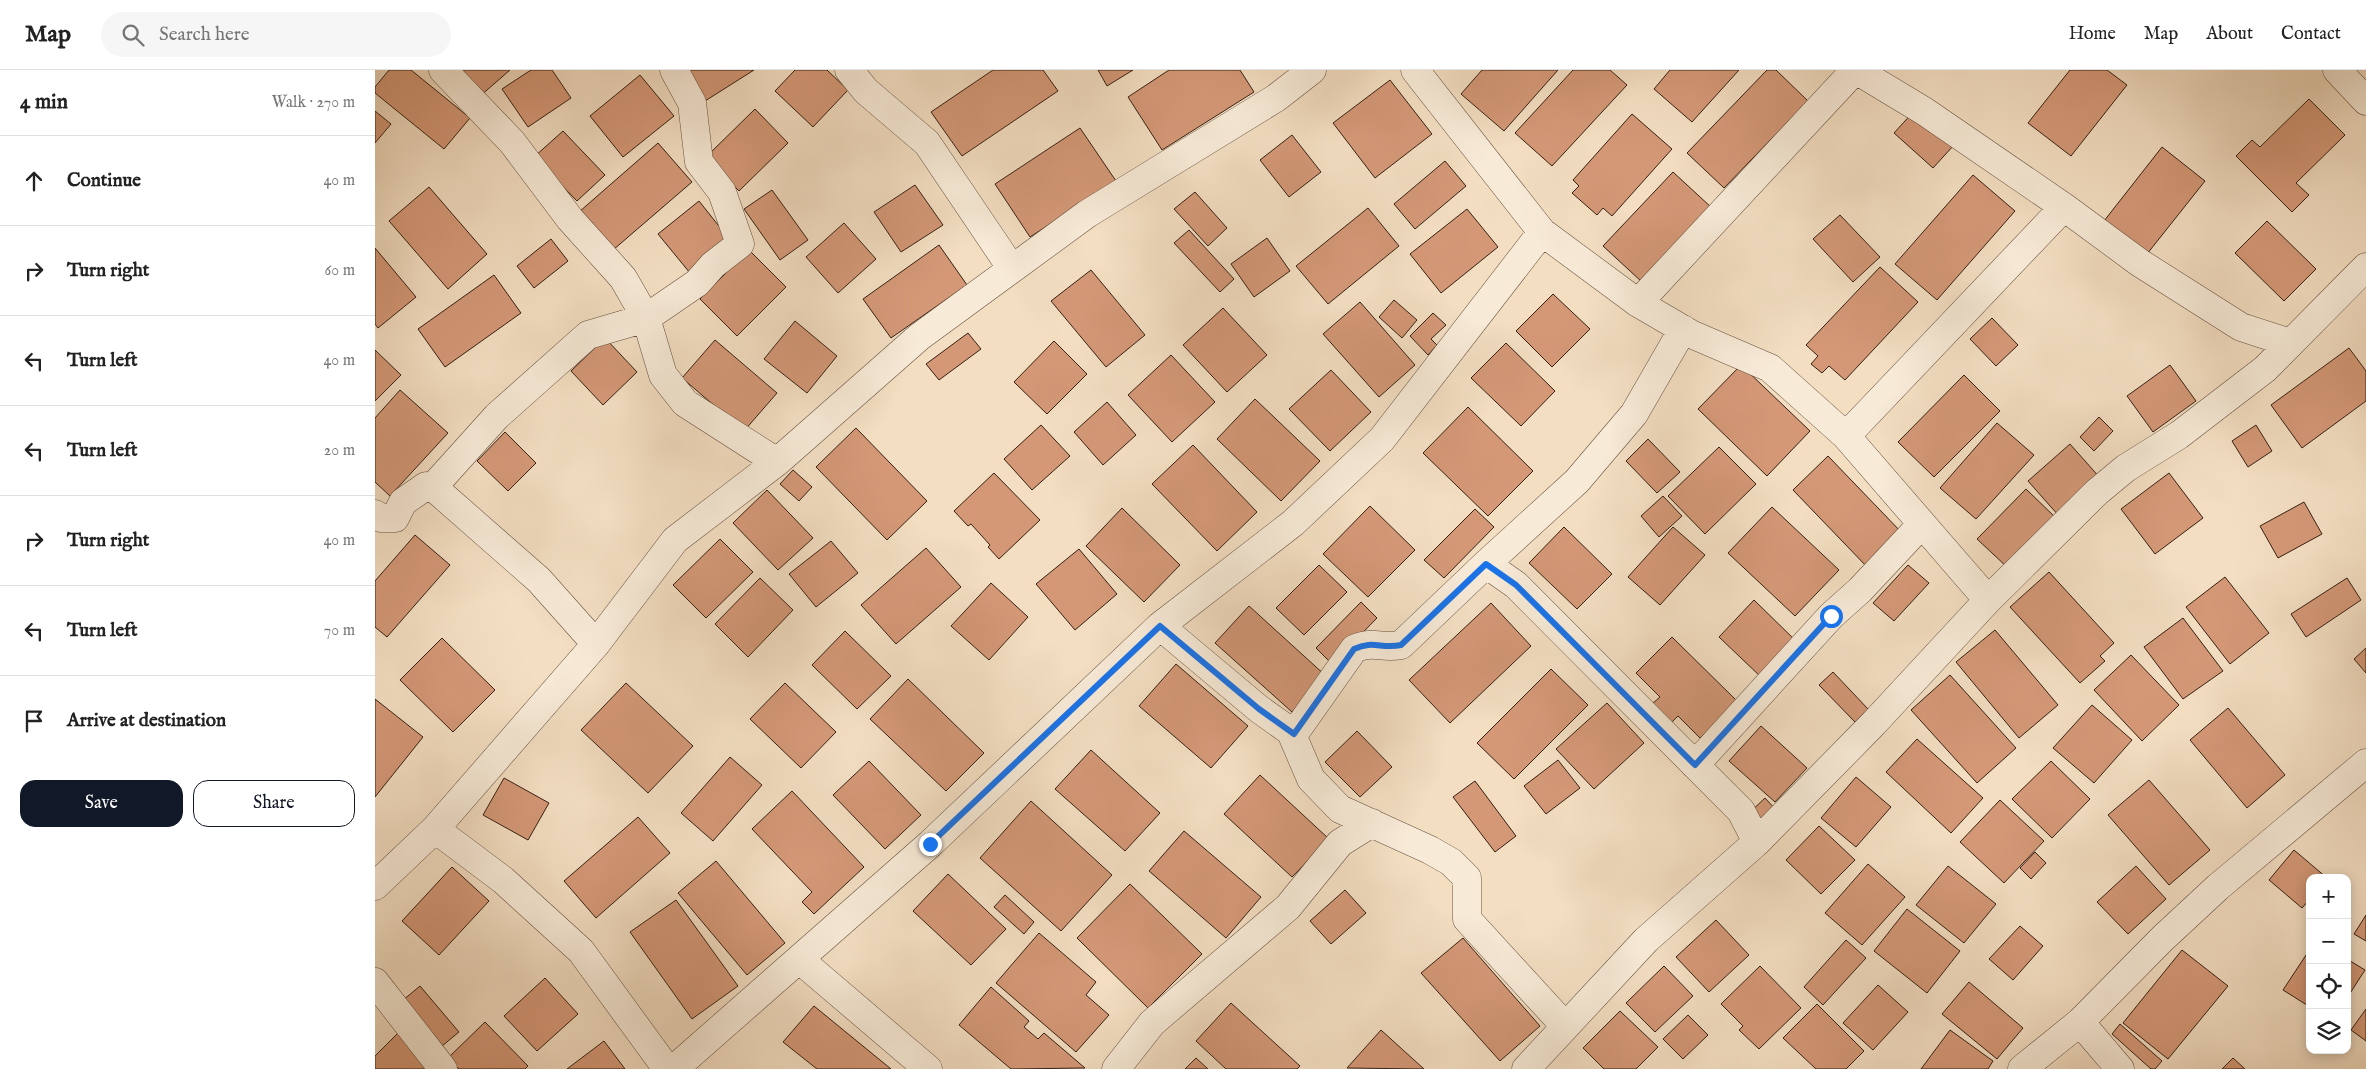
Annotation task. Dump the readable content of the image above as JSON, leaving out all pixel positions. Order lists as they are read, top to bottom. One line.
{"page":{"header":"Map","search":"Search here","nav":["Home","Map","About","Contact"],"heading":["4 min","Walk · 270 m"],"list":[["Continue","40 m"],["Turn right","60 m"],["Turn left","40 m"],["Turn left","20 m"],["Turn right","40 m"],["Turn left","70 m"],"Arrive at destination"],"buttons":["Save","Share"],"map_buttons":["+","−"]}}
